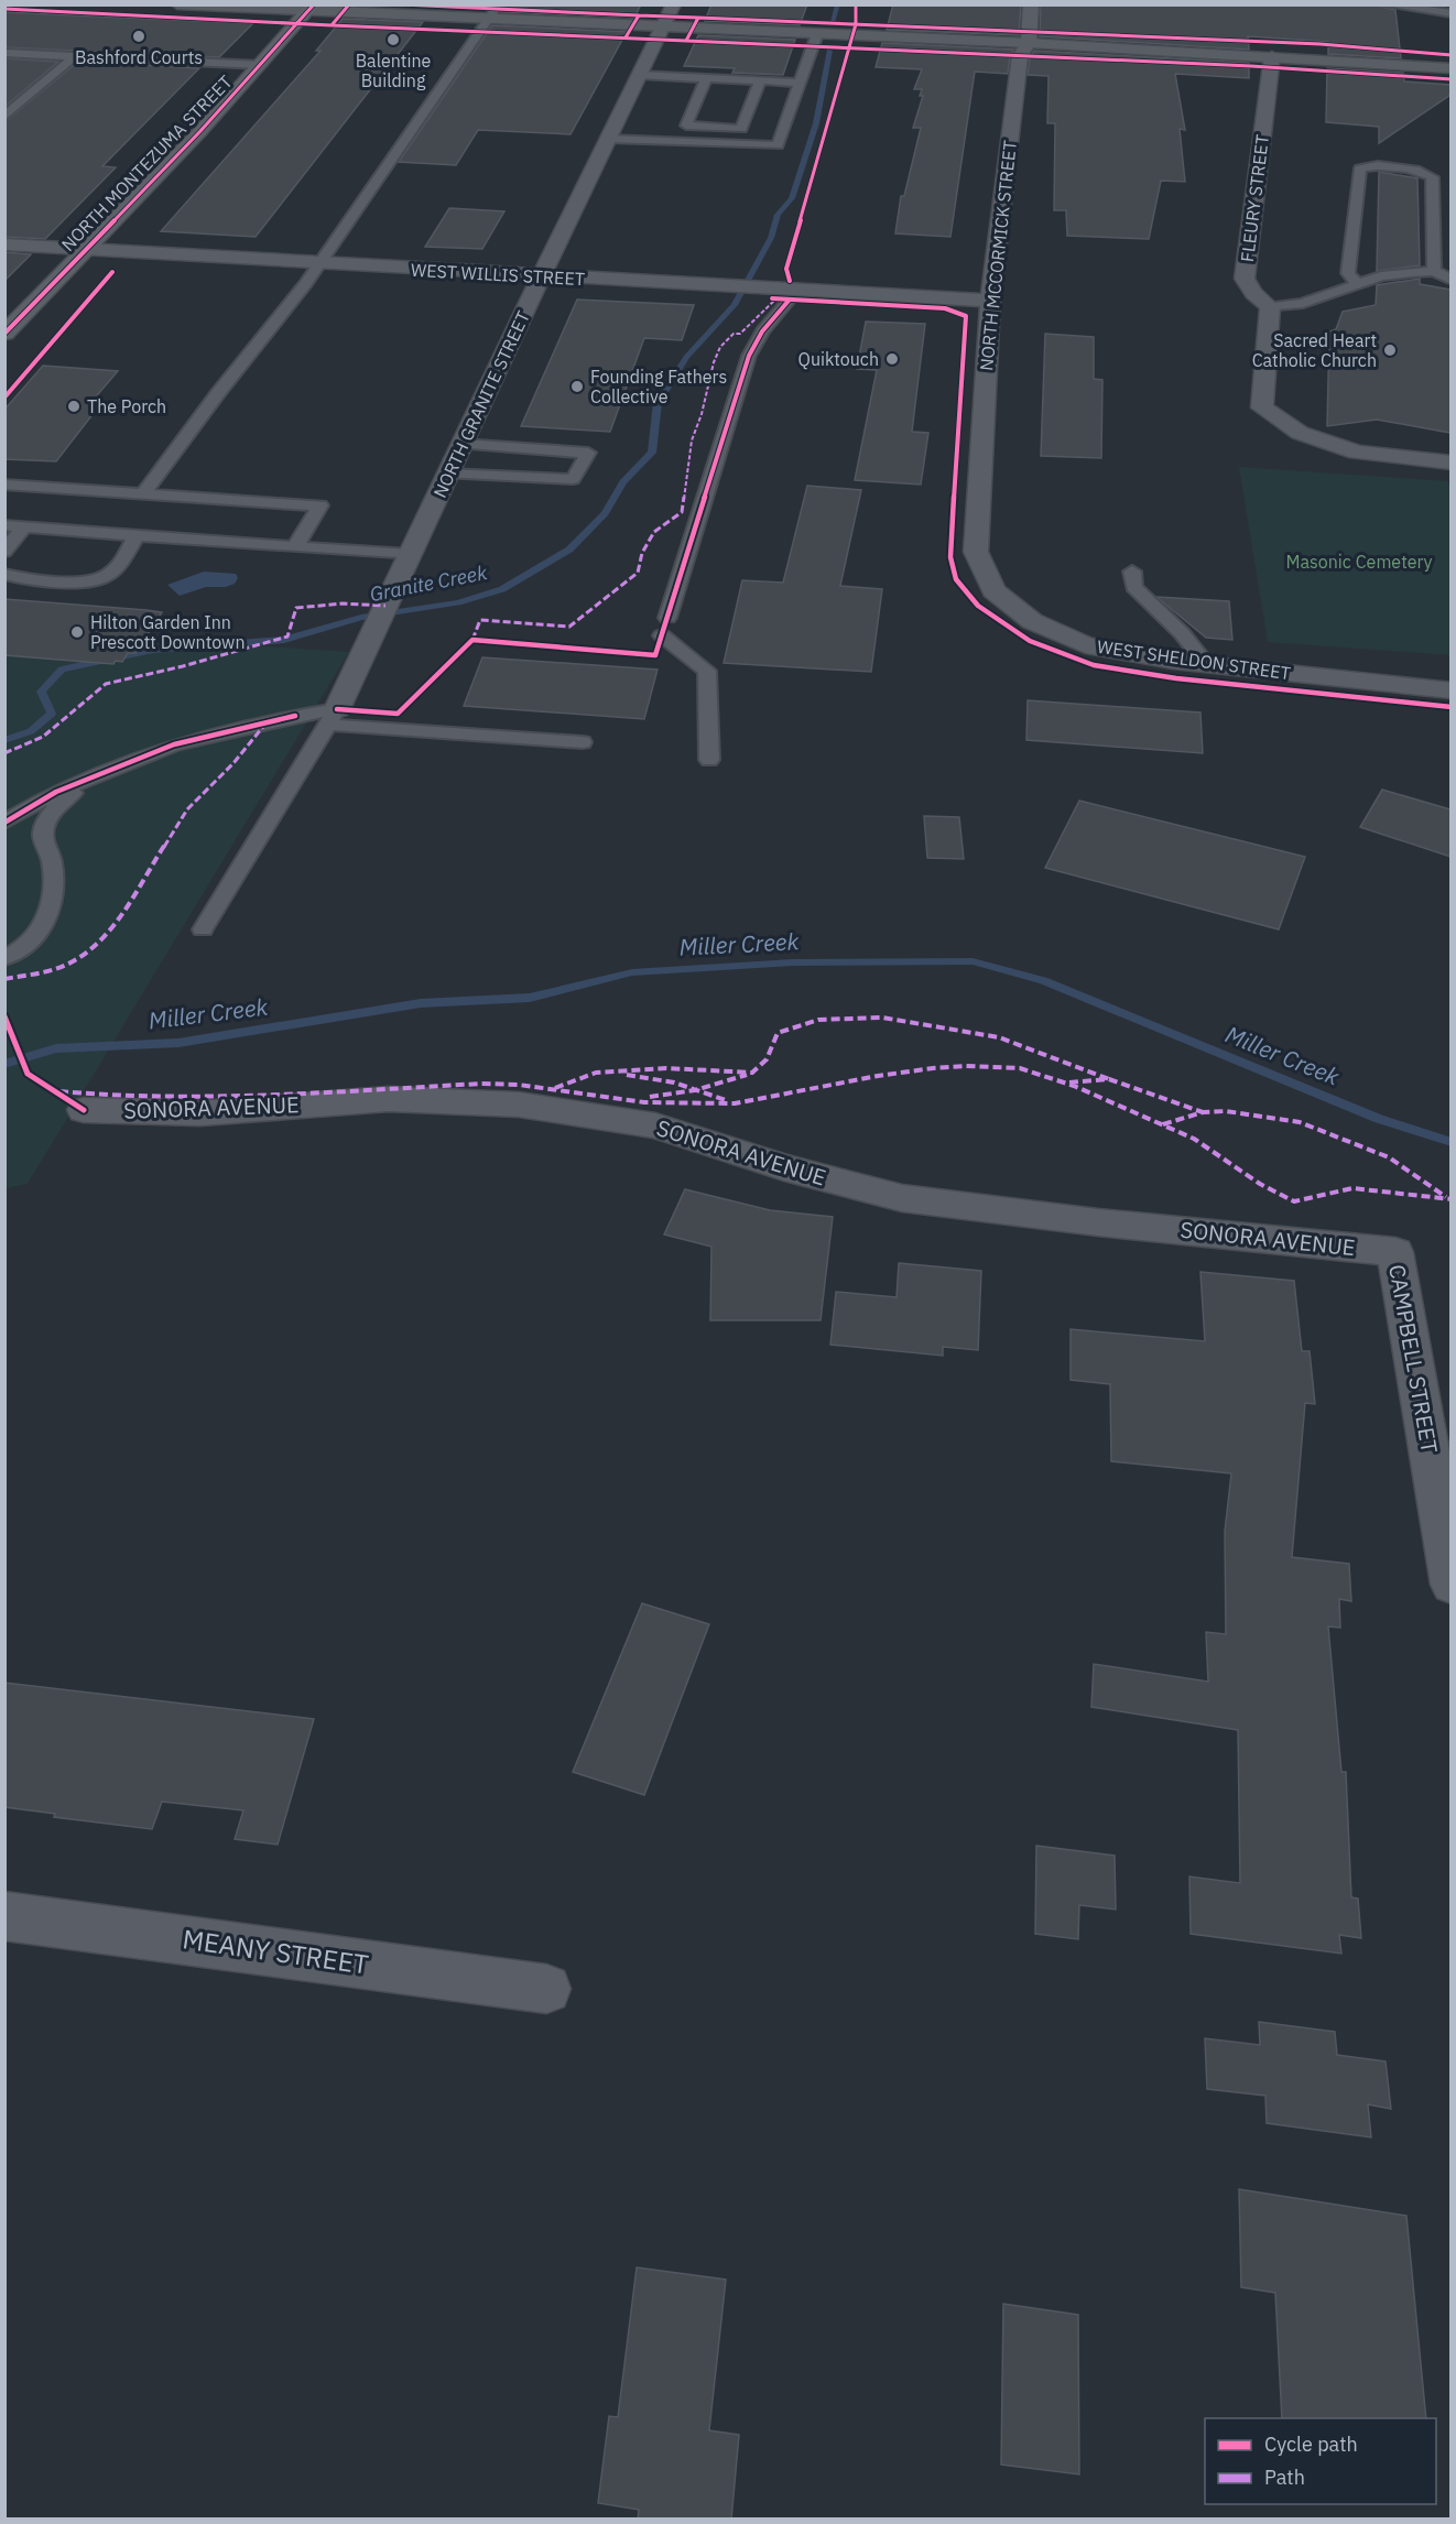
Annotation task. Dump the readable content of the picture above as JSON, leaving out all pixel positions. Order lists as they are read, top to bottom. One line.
{"streets":{"main road":["NORTH MONTEZUMA STREET"],"street":["FLEURY STREET","NORTH MCCORMICK STREET","WEST WILLIS STREET","NORTH GRANITE STREET","WEST SHELDON STREET","SONORA AVENUE","CAMPBELL STREET","MEANY STREET"]},"crossings":[["NORTH MONTEZUMA STREET","WEST WILLIS STREET"],["NORTH MCCORMICK STREET","WEST WILLIS STREET"],["NORTH MCCORMICK STREET","WEST SHELDON STREET"],["WEST WILLIS STREET","NORTH GRANITE STREET"],["SONORA AVENUE","CAMPBELL STREET"]],"water":["Granite Creek","Miller Creek"],"parks":["Masonic Cemetery"],"places":["Bashford Courts","Balentine Building","Sacred Heart Catholic Church","Quiktouch","Founding Fathers Collective","The Porch","Hilton Garden Inn Prescott Downtown"],"legend":["Cycle path","Path"]}
